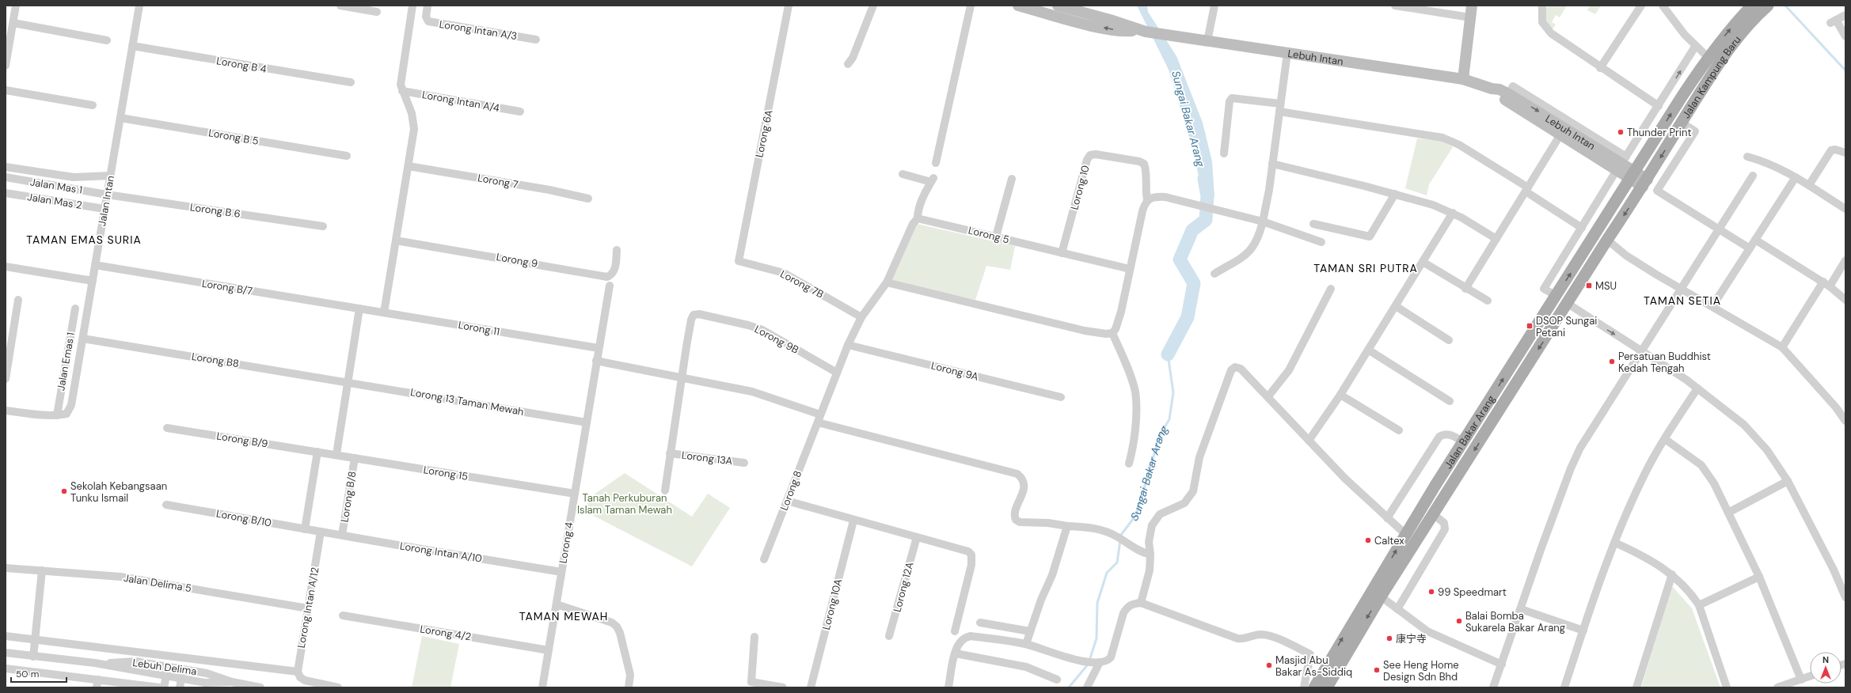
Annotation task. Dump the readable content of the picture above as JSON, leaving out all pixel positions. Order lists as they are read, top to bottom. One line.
{"streets":{"main road":["Lebuh Intan","Jalan Kampung Baru","Jalan Bakar Arang"],"street":["Lorong Intan A/3","Lorong B 4","Lorong Intan A/4","Lorong 6A","Lorong B 5","Lorong 7","Jalan Mas 1","Lorong 10","Jalan Mas 2","Jalan Intan","Lorong B 6","Lorong 5","Lorong 9","Lorong 7B","Lorong B/7","Lorong 11","Lorong 9B","Lorong B8","Jalan Emas 1","Lorong 9A","Lorong 13 Taman Mewah","Lorong B/9","Lorong 13A","Lorong 15","Lorong 8","Lorong B/8","Lorong B/10","Lorong 4","Lorong Intan A/10","Jalan Delima 5","Lorong 12A","Lorong 10A","Lorong Intan A/12","Lorong 4/2","Lebuh Delima"]},"crossings":[["Lebuh Intan","Jalan Kampung Baru"],["Lebuh Intan","Jalan Bakar Arang"],["Lorong B 4","Jalan Intan"],["Jalan Kampung Baru","Jalan Bakar Arang"],["Lorong 6A","Lorong 7B"],["Lorong B 5","Jalan Intan"],["Jalan Mas 1","Jalan Intan"],["Jalan Mas 1","Lorong B 6"],["Lorong 10","Lorong 5"],["Jalan Mas 2","Jalan Intan"],["Jalan Intan","Lorong B 6"],["Jalan Intan","Lorong B/7"],["Jalan Intan","Lorong B8"],["Jalan Intan","Jalan Emas 1"],["Lorong 7B","Lorong 8"],["Lorong B/7","Lorong 11"],["Lorong 11","Lorong 4"],["Lorong 9B","Lorong 8"],["Lorong B8","Lorong 13 Taman Mewah"],["Lorong 9A","Lorong 8"],["Lorong 13 Taman Mewah","Lorong 4"],["Lorong B/9","Lorong 15"],["Lorong 15","Lorong B/8"],["Lorong 15","Lorong 4"],["Lorong B/8","Lorong Intan A/10"],["Lorong B/10","Lorong Intan A/10"],["Lorong B/10","Lorong Intan A/12"],["Lorong 4","Lorong Intan A/10"],["Lorong 4","Lorong 4/2"],["Lorong Intan A/10","Lorong Intan A/12"],["Jalan Delima 5","Lorong Intan A/12"]],"districts":["TAMAN EMAS SURIA","TAMAN SRI PUTRA","TAMAN SETIA","TAMAN MEWAH"],"water":["Sungai Bakar Arang"],"parks":["Tanah Perkuburan Islam Taman Mewah"],"places":{"other":["Thunder Print","Persatuan Buddhist Kedah Tengah","Sekolah Kebangsaan Tunku Ismail","Caltex","99 Speedmart","Balai Bomba Sukarela Bakar Arang","康宁寺","Masjid Abu Bakar As-Siddiq","See Heng Home Design Sdn Bhd"],"transit":["MSU","DSOP Sungai Petani"]},"scale_bar":"50 m","north":"top"}
